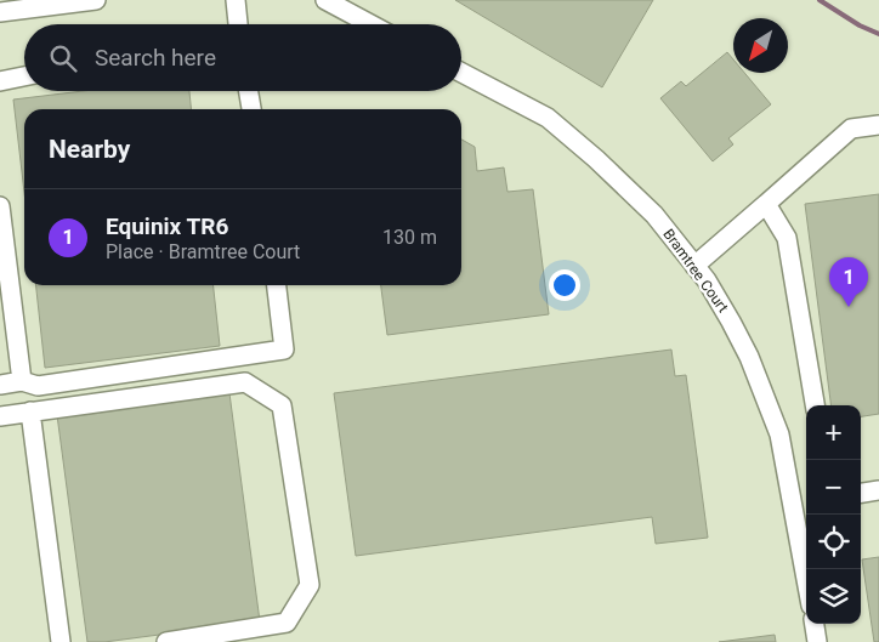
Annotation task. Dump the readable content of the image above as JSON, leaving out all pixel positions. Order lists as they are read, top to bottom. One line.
{"streets":{"street":["Bramtree Court"]},"north":"bottom left","page":{"search":"Search here","heading":"Nearby","list":[{"mark":"1","name":"Equinix TR6","note":"Place · Bramtree Court","value":"130 m"}],"pins":"1","map_buttons":["+","−"]}}
